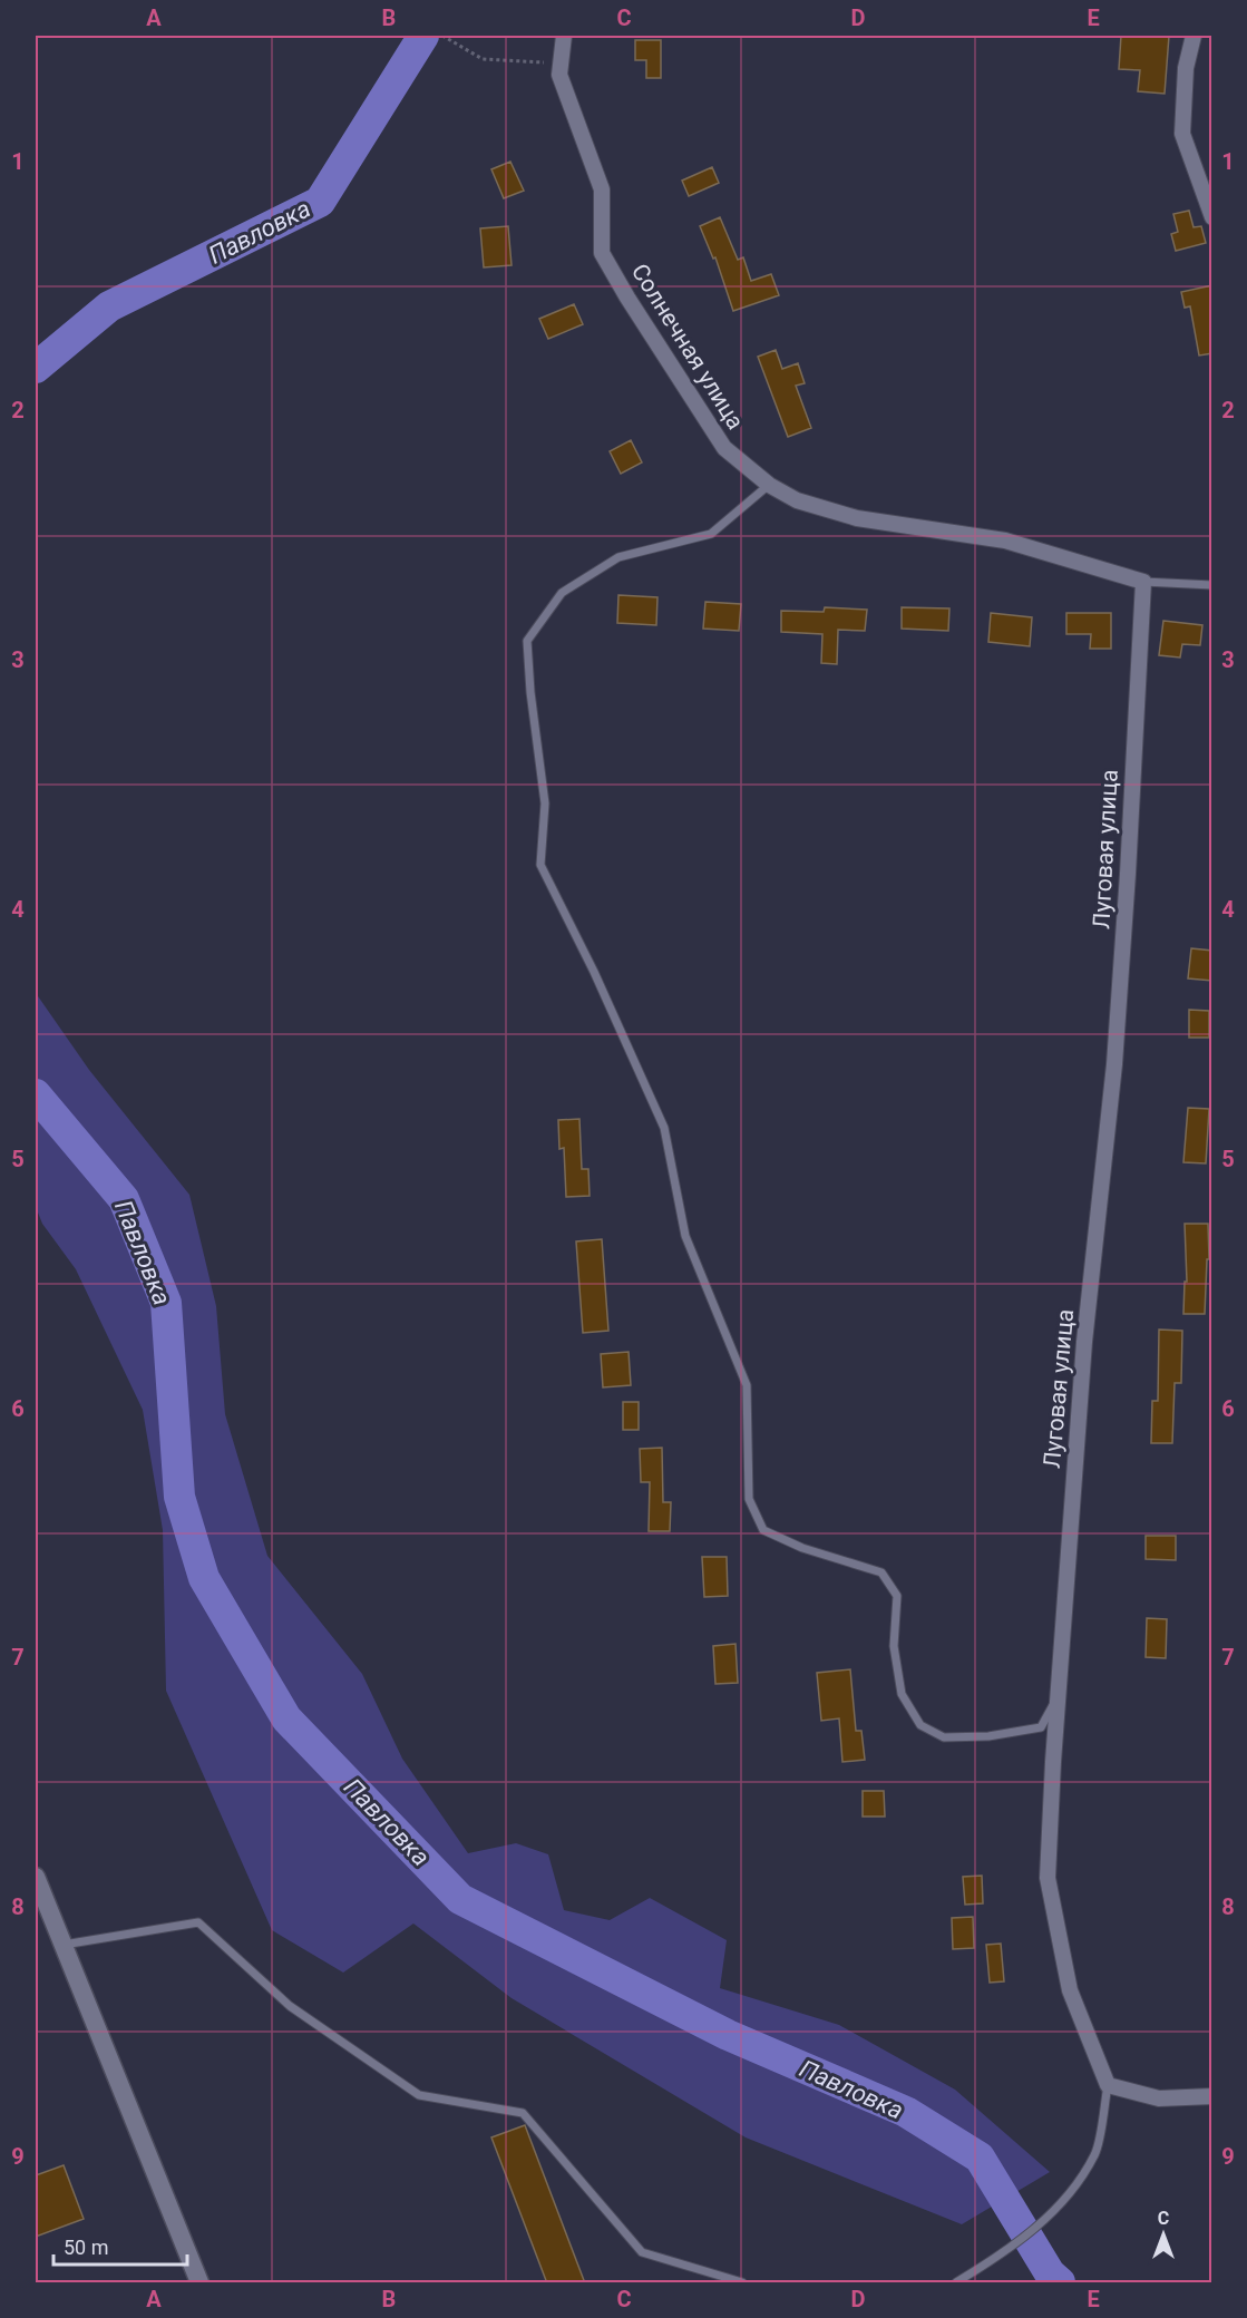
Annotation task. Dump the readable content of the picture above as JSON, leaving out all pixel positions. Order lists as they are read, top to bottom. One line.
{"streets":{"street":["Солнечная улица","Луговая улица"]},"crossings":[["Солнечная улица","Луговая улица"]],"water":["Павловка"],"scale_bar":"50 m","north":"top","grid":{"columns":["A","B","C","D","E"],"rows":["1","2","3","4","5","6","7","8","9"]}}
